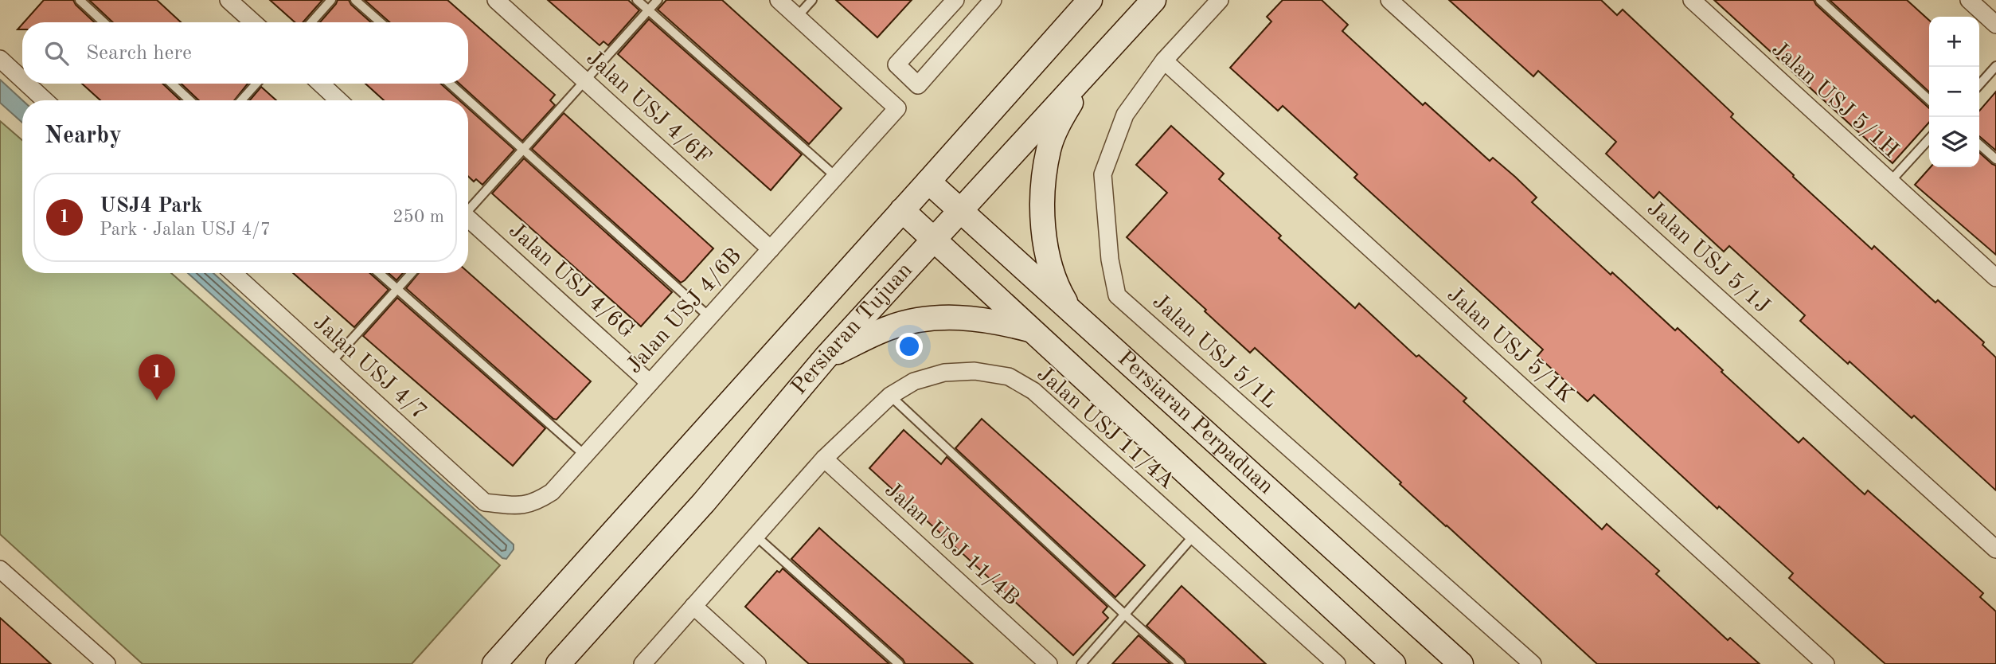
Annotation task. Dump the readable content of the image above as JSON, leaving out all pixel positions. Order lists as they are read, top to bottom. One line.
{"streets":{"main road":["Persiaran Tujuan","Persiaran Perpaduan"],"street":["Jalan USJ 5/1H","Jalan USJ 4/6F","Jalan USJ 5/1J","Jalan USJ 4/6G","Jalan USJ 4/6B","Jalan USJ 5/1K","Jalan USJ 5/1L","Jalan USJ 4/7","Jalan USJ 11/4A","Jalan USJ 11/4B"]},"crossings":[["Jalan USJ 4/6F","Jalan USJ 4/6B"],["Jalan USJ 4/6G","Jalan USJ 4/6B"],["Jalan USJ 4/6B","Jalan USJ 4/7"],["Persiaran Tujuan","Persiaran Perpaduan"],["Jalan USJ 5/1K","Jalan USJ 5/1L"],["Jalan USJ 11/4A","Jalan USJ 11/4B"]],"page":{"map_buttons":["+","−"],"search":"Search here","heading":"Nearby","list":[{"mark":"1","name":"USJ4 Park","note":"Park · Jalan USJ 4/7","value":"250 m"}],"pins":"1"}}
